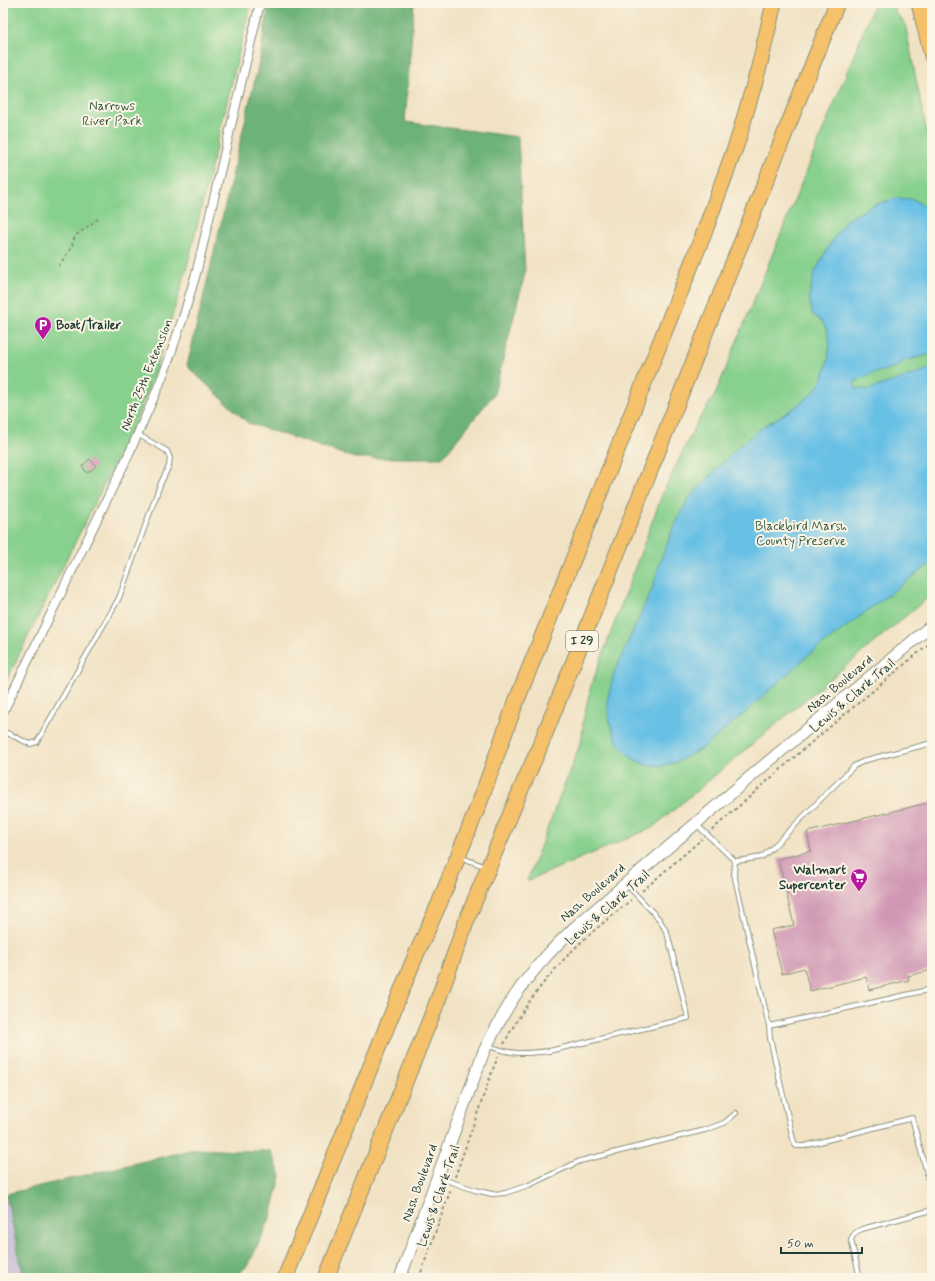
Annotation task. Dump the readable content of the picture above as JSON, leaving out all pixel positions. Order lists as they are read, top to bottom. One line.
{"streets":{"highway":["I 29"],"street":["North 25th Extension","Nash Boulevard"],"path":["Lewis & Clark Trail"]},"parks":["Narrows River Park","Blackbird Marsh County Preserve"],"places":{"parking":["Boat/Trailer"],"supermarket":["Walmart Supercenter"]},"scale_bar":"50 m"}
